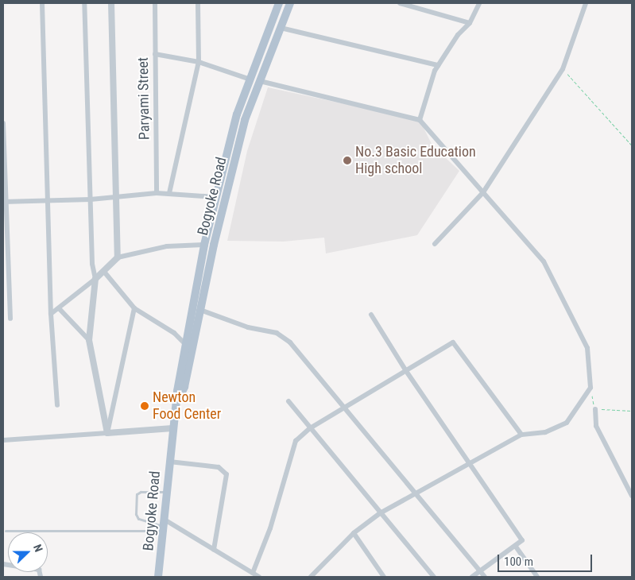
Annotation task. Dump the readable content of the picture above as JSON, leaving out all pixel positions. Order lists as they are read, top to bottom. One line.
{"streets":{"main road":["Bogyoke Road"],"street":["Paryami Street"]},"places":["No.3 Basic Education High school","Newton Food Center"],"scale_bar":"100 m","north":"right"}
